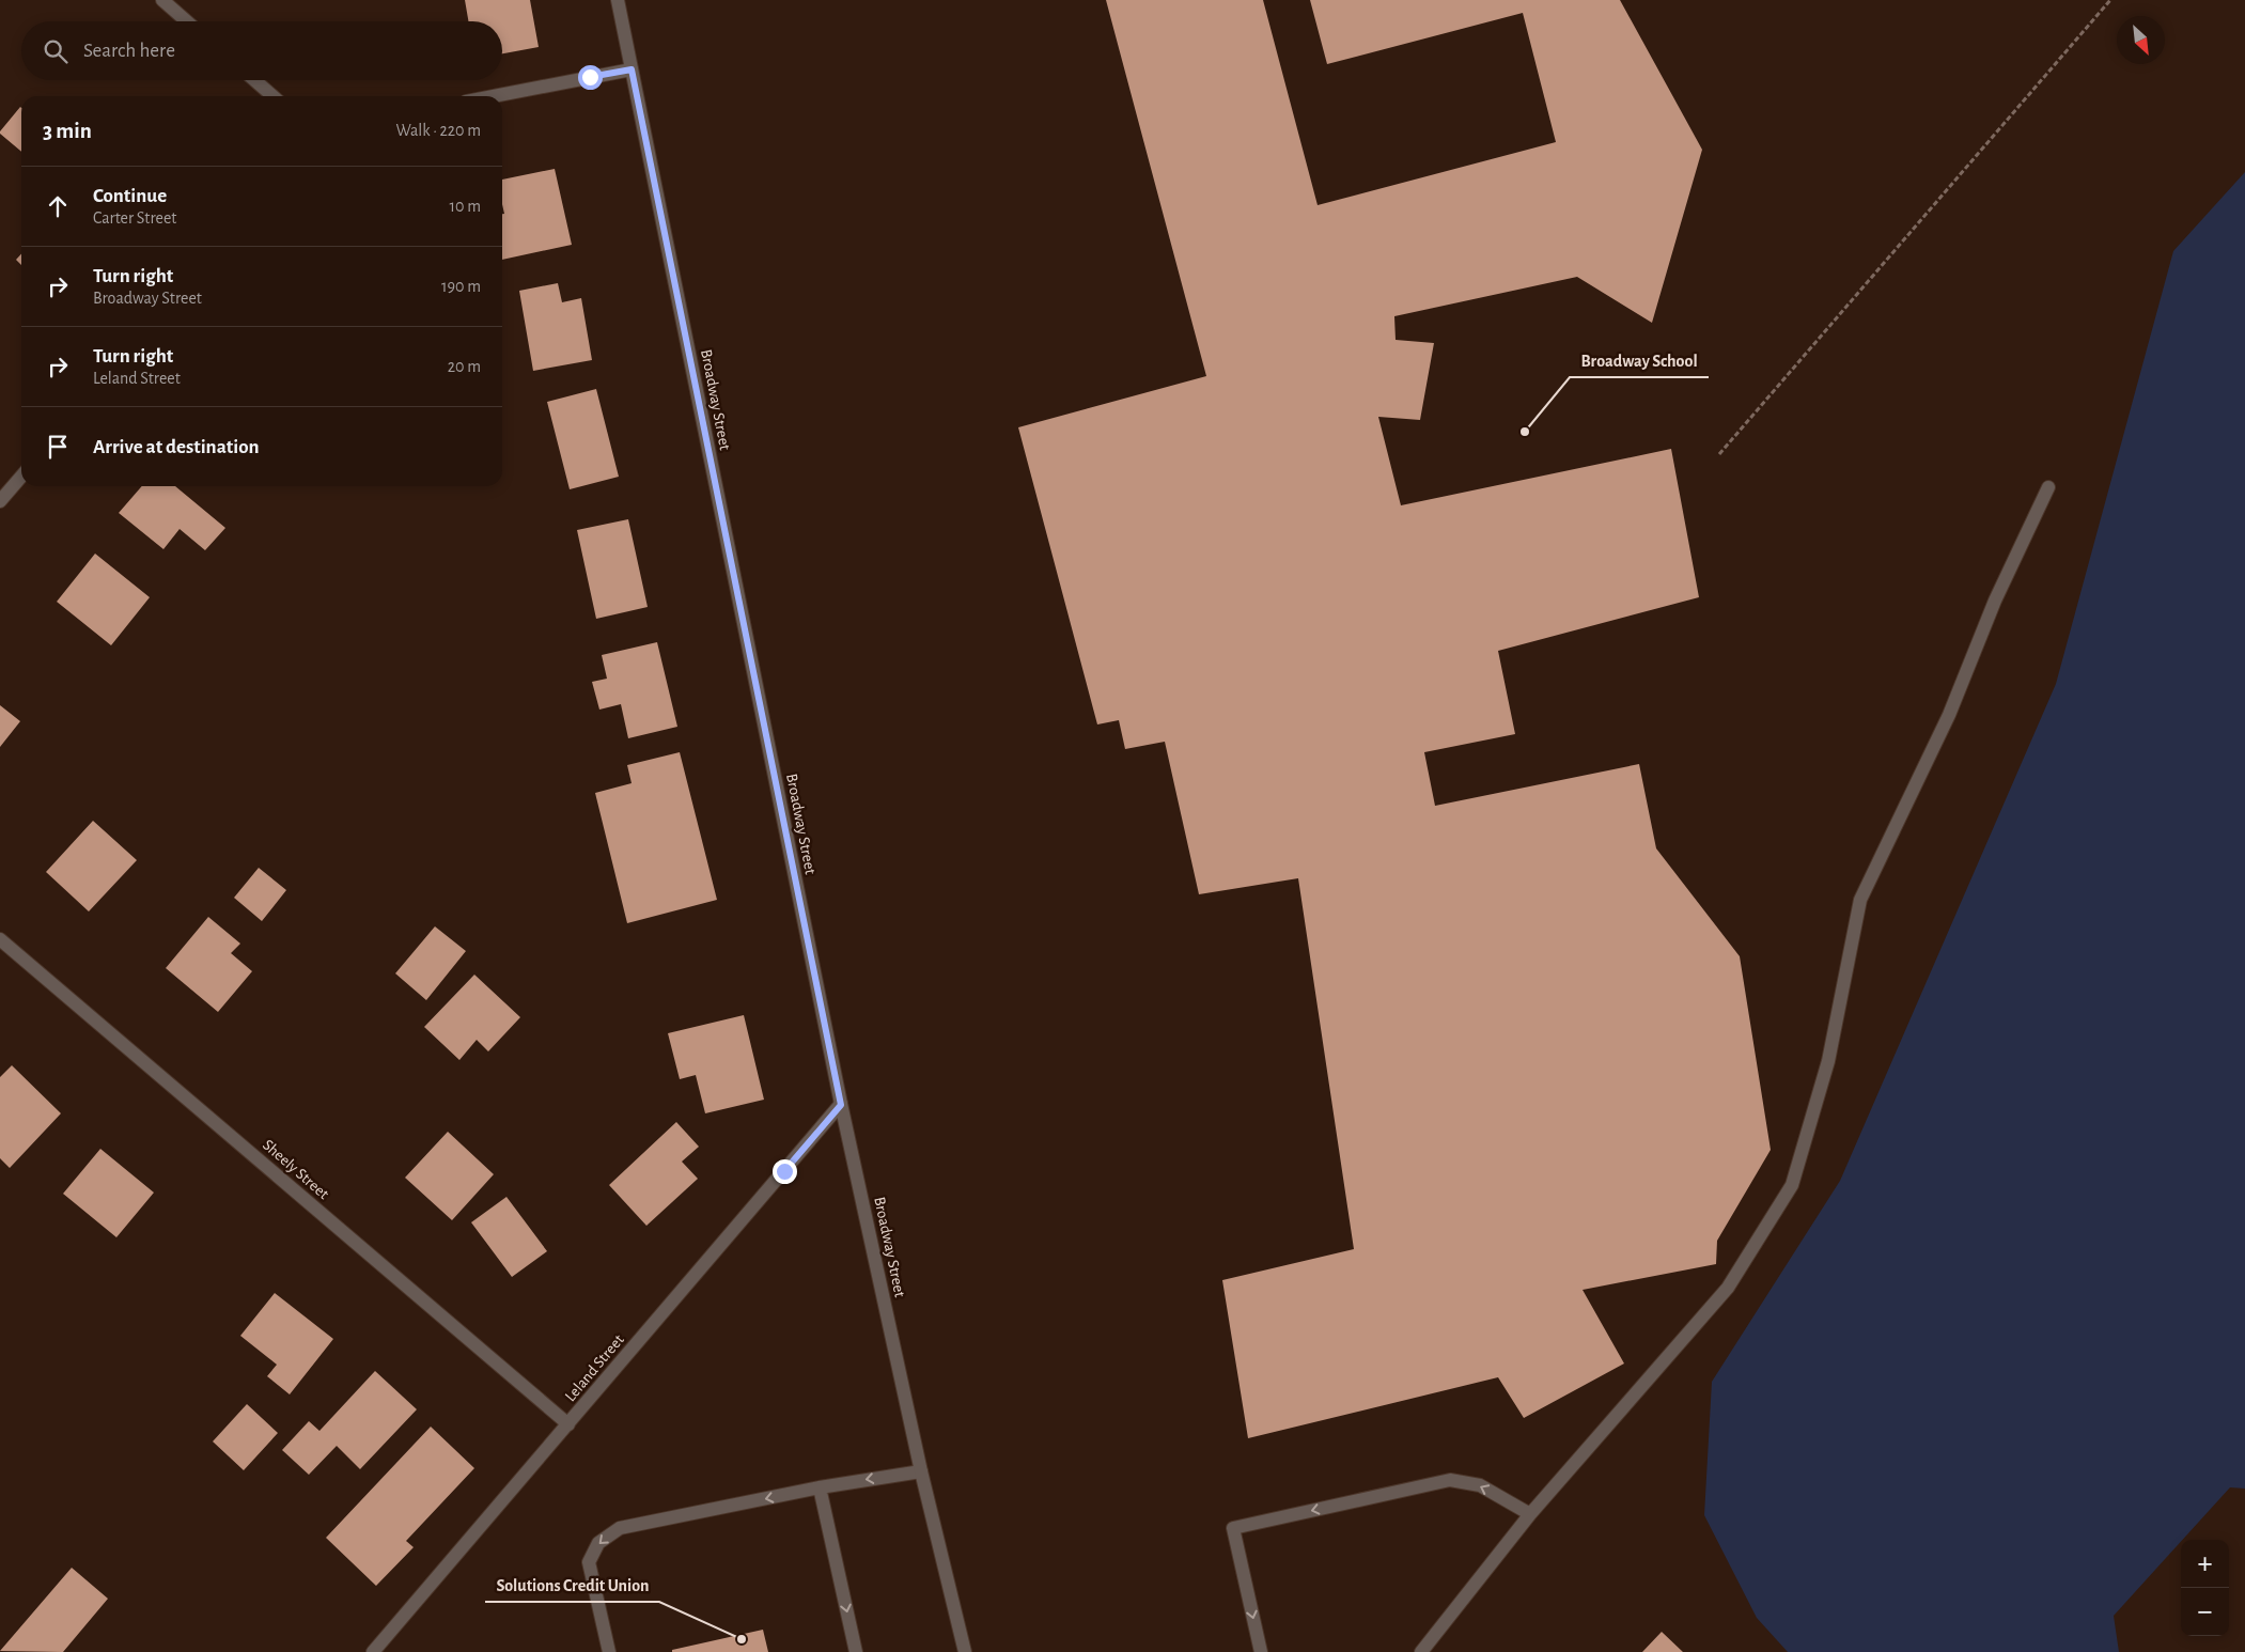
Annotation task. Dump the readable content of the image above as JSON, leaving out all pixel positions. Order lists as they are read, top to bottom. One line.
{"streets":{"street":["Broadway Street","Sheely Street","Leland Street"]},"crossings":[["Broadway Street","Leland Street"],["Sheely Street","Leland Street"]],"places":["Broadway School","Solutions Credit Union"],"north":"bottom right","page":{"search":"Search here","heading":["3 min","Walk · 220 m"],"list":[["Continue","Carter Street","10 m"],["Turn right","Broadway Street","190 m"],["Turn right","Leland Street","20 m"],"Arrive at destination"],"map_buttons":["+","−"]}}
